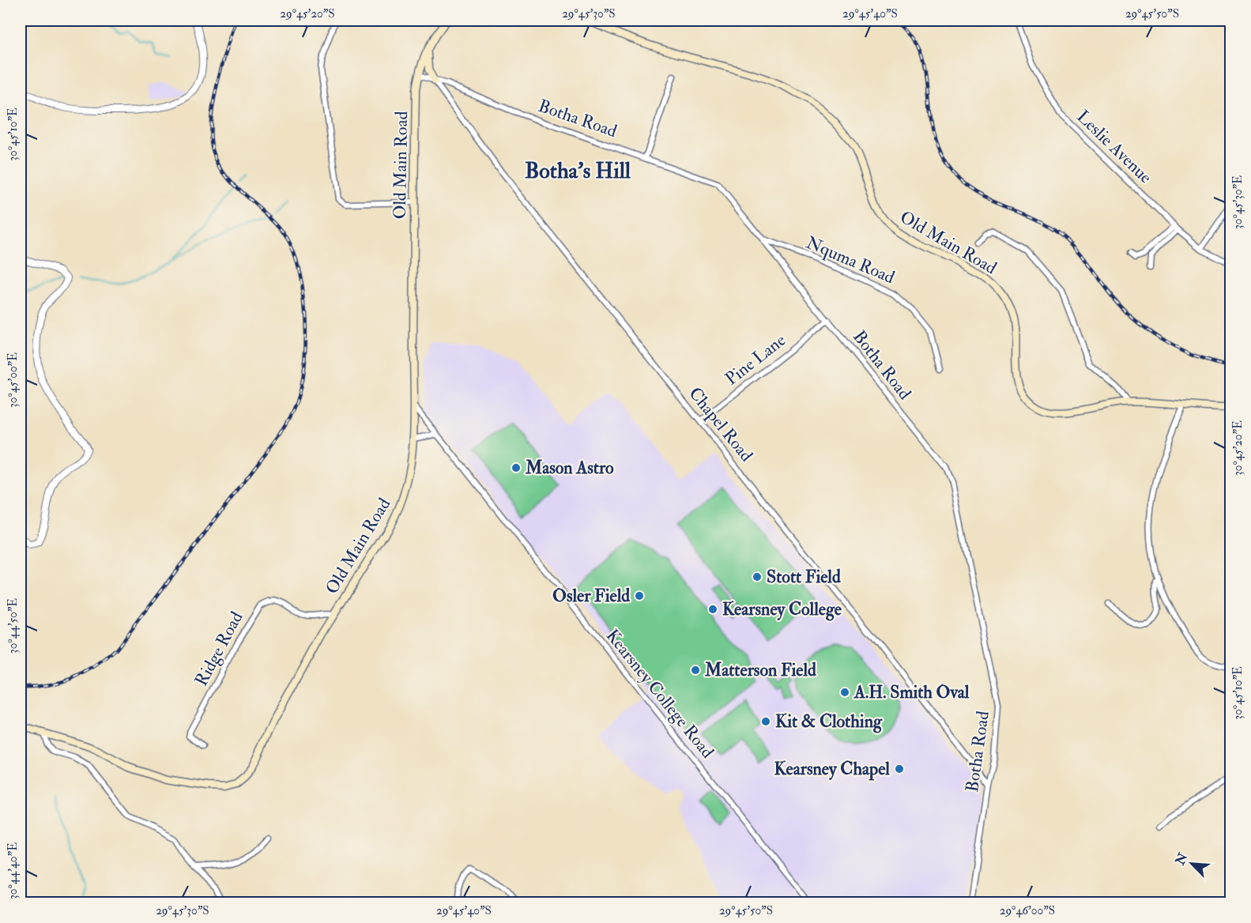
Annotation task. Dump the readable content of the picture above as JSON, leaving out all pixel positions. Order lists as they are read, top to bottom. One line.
{"streets":{"main road":["Old Main Road"],"street":["Botha Road","Leslie Avenue","Nquma Road","Pine Lane","Chapel Road","Ridge Road","Kearsney College Road"]},"crossings":[["Botha Road","Old Main Road"],["Botha Road","Nquma Road"],["Botha Road","Pine Lane"],["Botha Road","Chapel Road"],["Old Main Road","Ridge Road"],["Old Main Road","Kearsney College Road"],["Pine Lane","Chapel Road"]],"districts":["Botha's Hill"],"places":["Mason Astro","Stott Field","Osler Field","Kearsney College","Matterson Field","A.H. Smith Oval","Kit & Clothing","Kearsney Chapel"],"north":"top left","coordinates":["29°45'20\"S","29°45'30\"S","29°45'40\"S","29°45'50\"S","30°45'10\"E","30°45'30\"E","30°45'00\"E","30°45'20\"E","30°44'50\"E","30°44'40\"E","29°46'00\"S"]}
